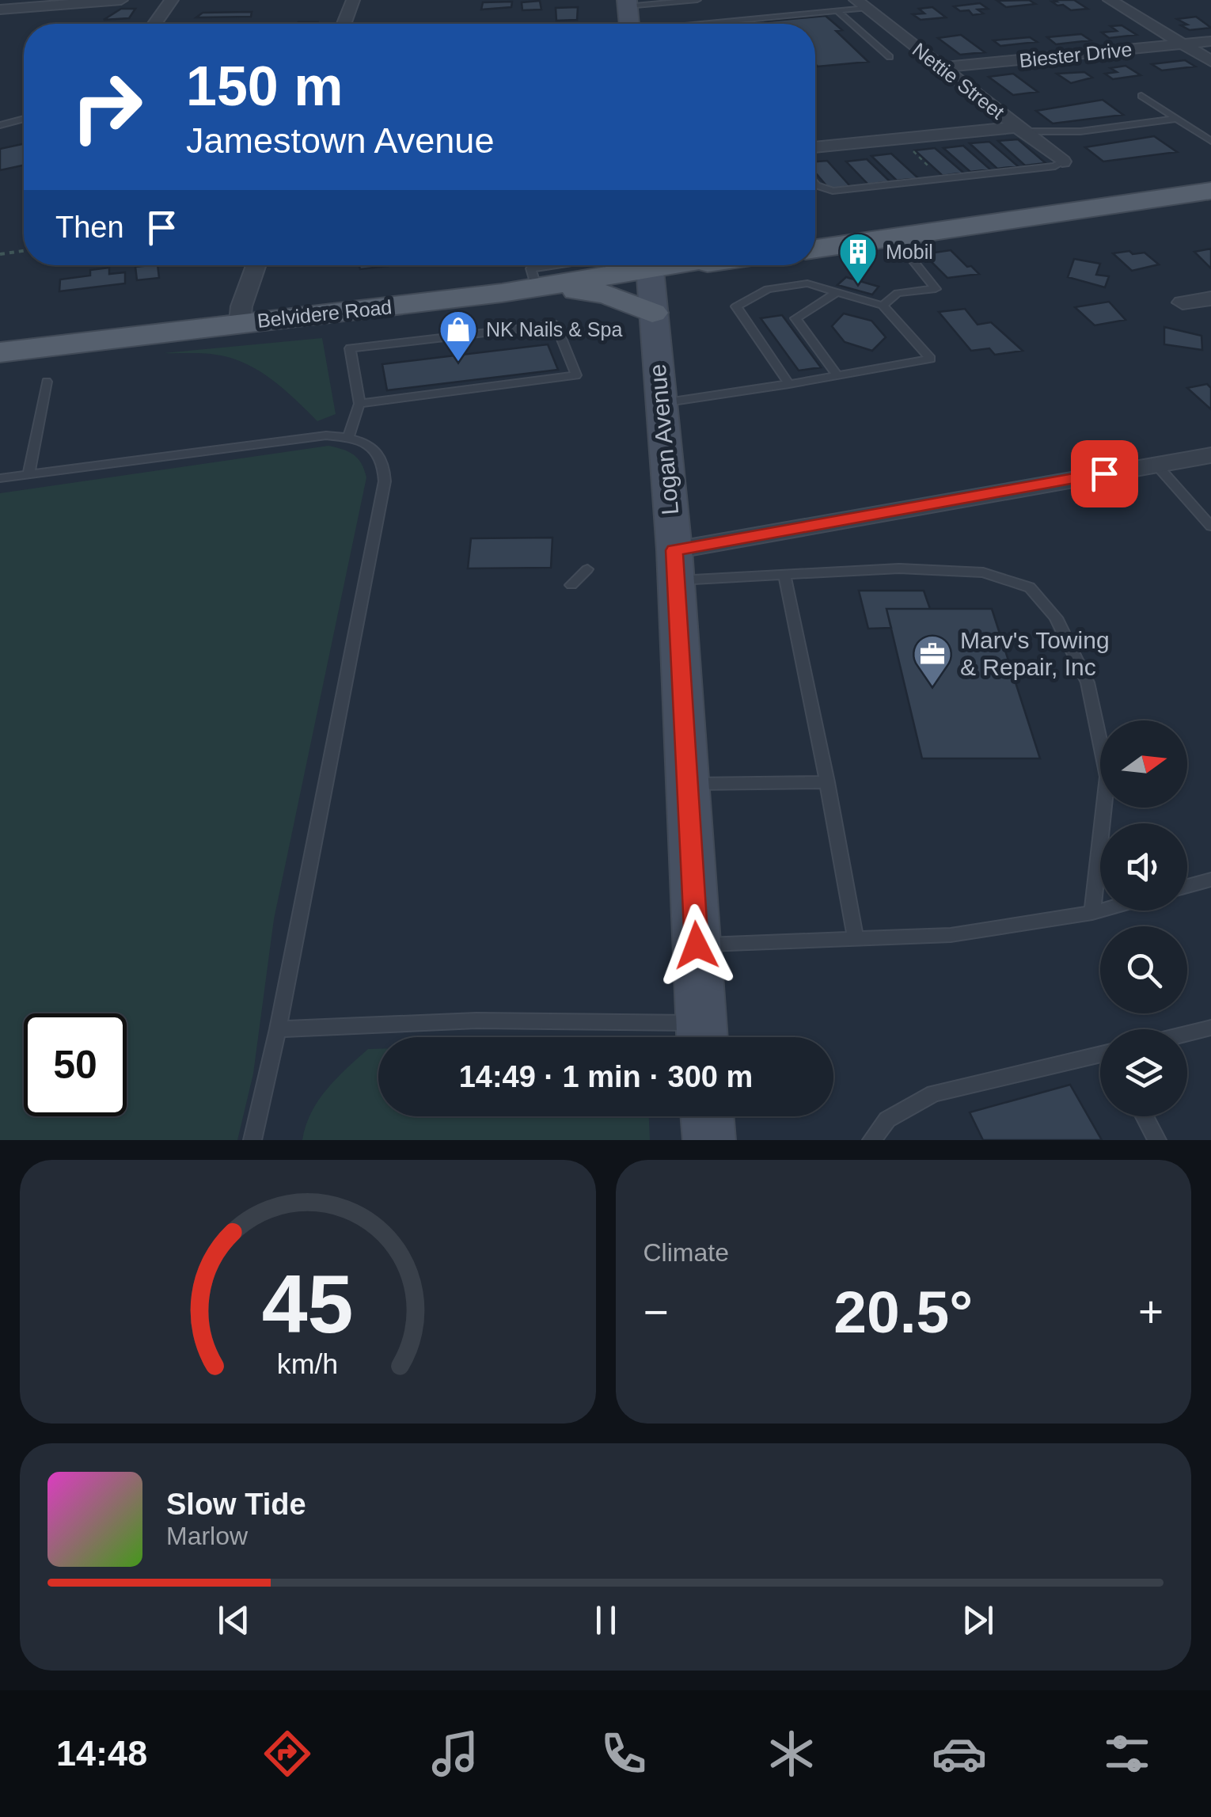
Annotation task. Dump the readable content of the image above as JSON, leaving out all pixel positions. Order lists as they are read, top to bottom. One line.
{"streets":{"main road":["Belvidere Road","Logan Avenue"],"street":["Biester Drive","Nettie Street"]},"crossings":[["Biester Drive","Nettie Street"]],"places":{"building":["Mobil"],"shop":["NK Nails & Spa"],"office":["Marv's Towing & Repair, Inc"]},"north":"right","page":{"turn":["150 m","Jamestown Avenue"],"then":"Then","limit":"50","trip":"14:49 · 1 min · 300 m","tile":"Climate","heat":["−","20.5°","+"],"song":["Slow Tide","Marlow"],"tabs":"14:48","gauge":["45","km/h"]}}
